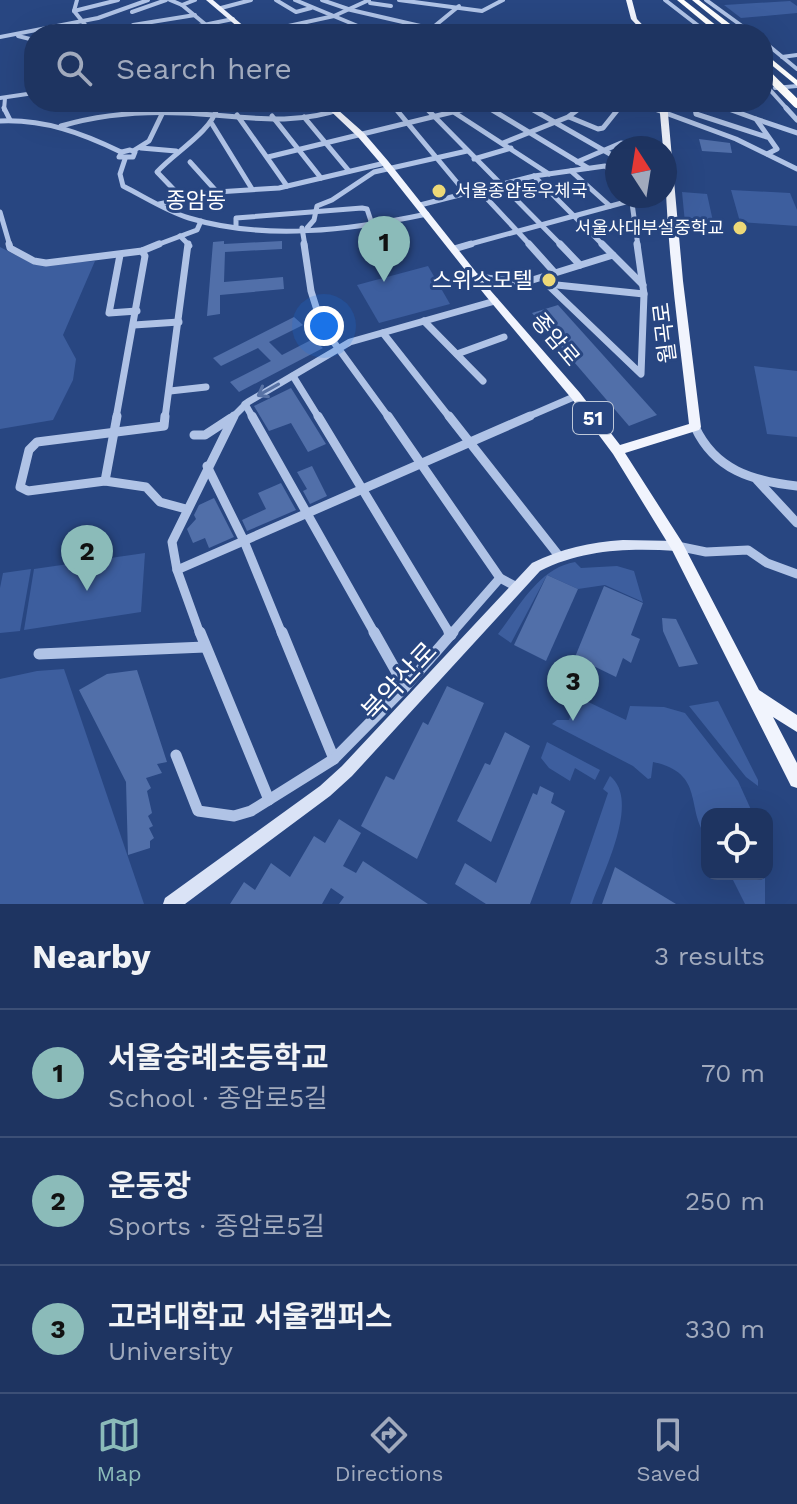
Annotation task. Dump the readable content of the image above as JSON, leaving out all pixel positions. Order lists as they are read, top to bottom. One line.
{"streets":{"main road":["월곡로","종암로","51"],"street":["북악산로"]},"crossings":[["종암로","북악산로"]],"districts":["종암동"],"places":["서울종암동우체국","서울사대부설중학교","스위스모텔"],"north":"top","page":{"search":"Search here","pins":["1","2","3"],"heading":["Nearby","3 results"],"list":[{"mark":"1","name":"서울숭례초등학교","note":"School · 종암로5길","value":"70 m"},{"mark":"2","name":"운동장","note":"Sports · 종암로5길","value":"250 m"},{"mark":"3","name":"고려대학교 서울캠퍼스","note":"University","value":"330 m"}],"nav":["Map","Directions","Saved"]}}
